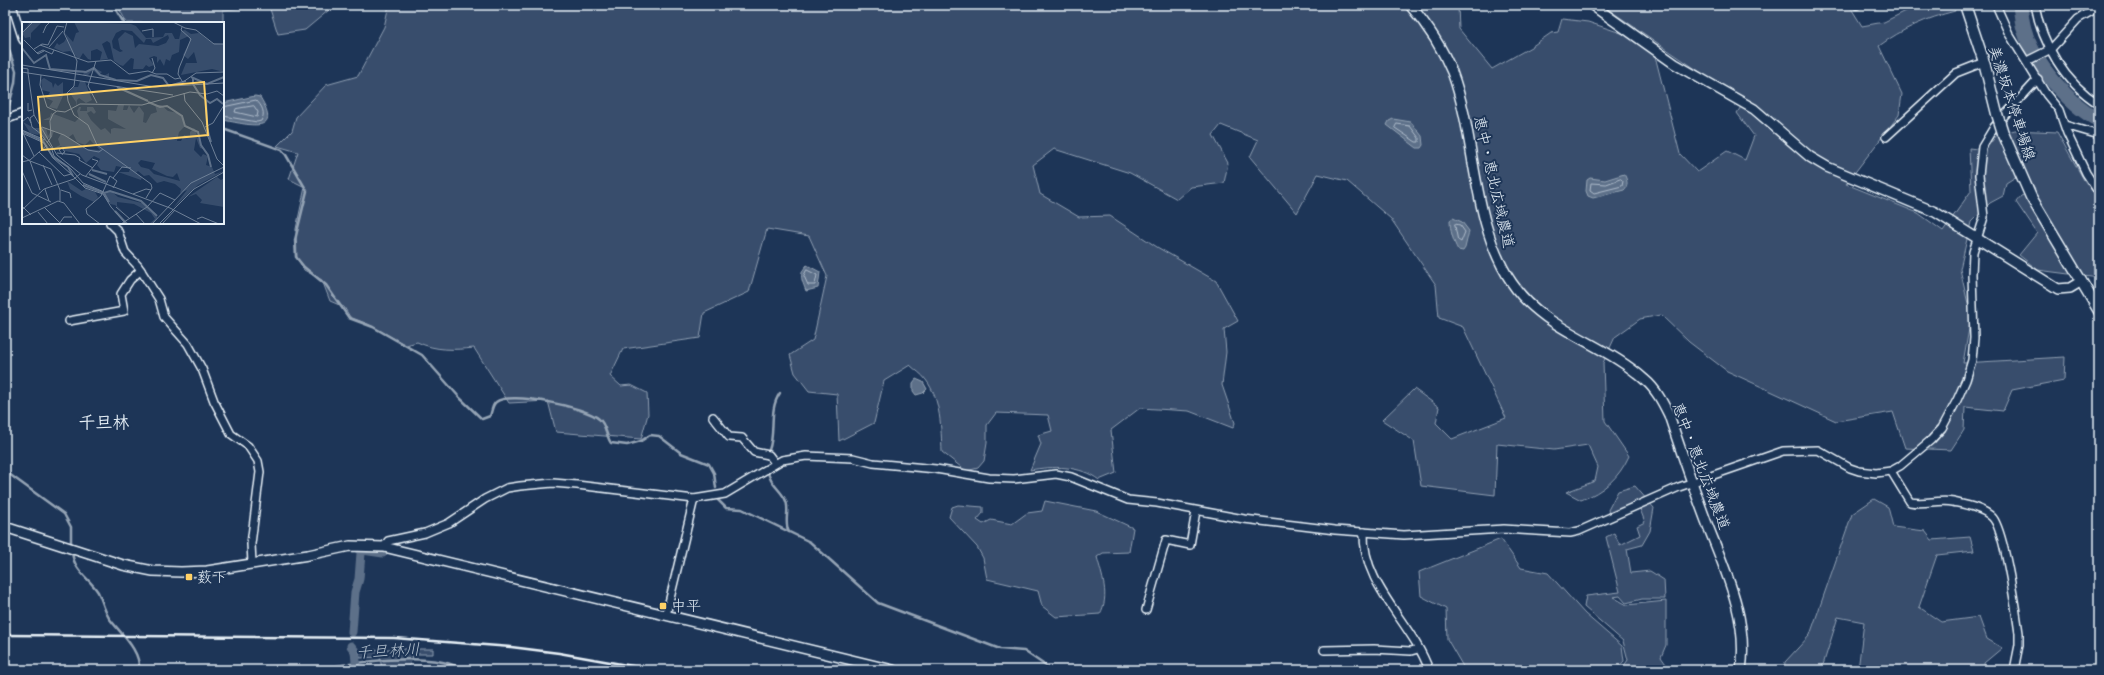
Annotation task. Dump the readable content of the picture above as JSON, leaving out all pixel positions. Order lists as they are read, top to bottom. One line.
{"streets":{"main road":["美濃坂本停車場線"],"street":["恵中・恵北広域農道"]},"districts":["千旦林"],"water":["千旦林川"],"places":{"transit":["薮下","中平"]}}
